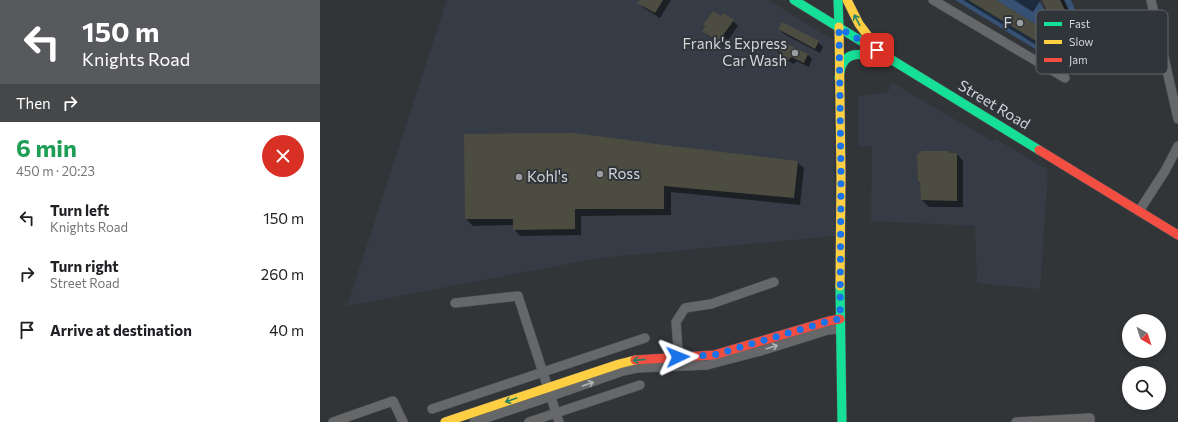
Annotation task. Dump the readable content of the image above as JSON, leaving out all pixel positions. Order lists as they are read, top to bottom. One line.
{"streets":{"main road":["Street Road"]},"places":["F","Frank's Express Car Wash","Ross","Kohl's"],"legend":["Fast","Slow","Jam"],"north":"bottom right","page":{"turn":["150 m","Knights Road"],"then":"Then","heading":["6 min","450 m · 20:23"],"list":[{"name":"Turn left","note":"Knights Road","value":"150 m"},{"name":"Turn right","note":"Street Road","value":"260 m"},{"name":"Arrive at destination","value":"40 m"}]}}
